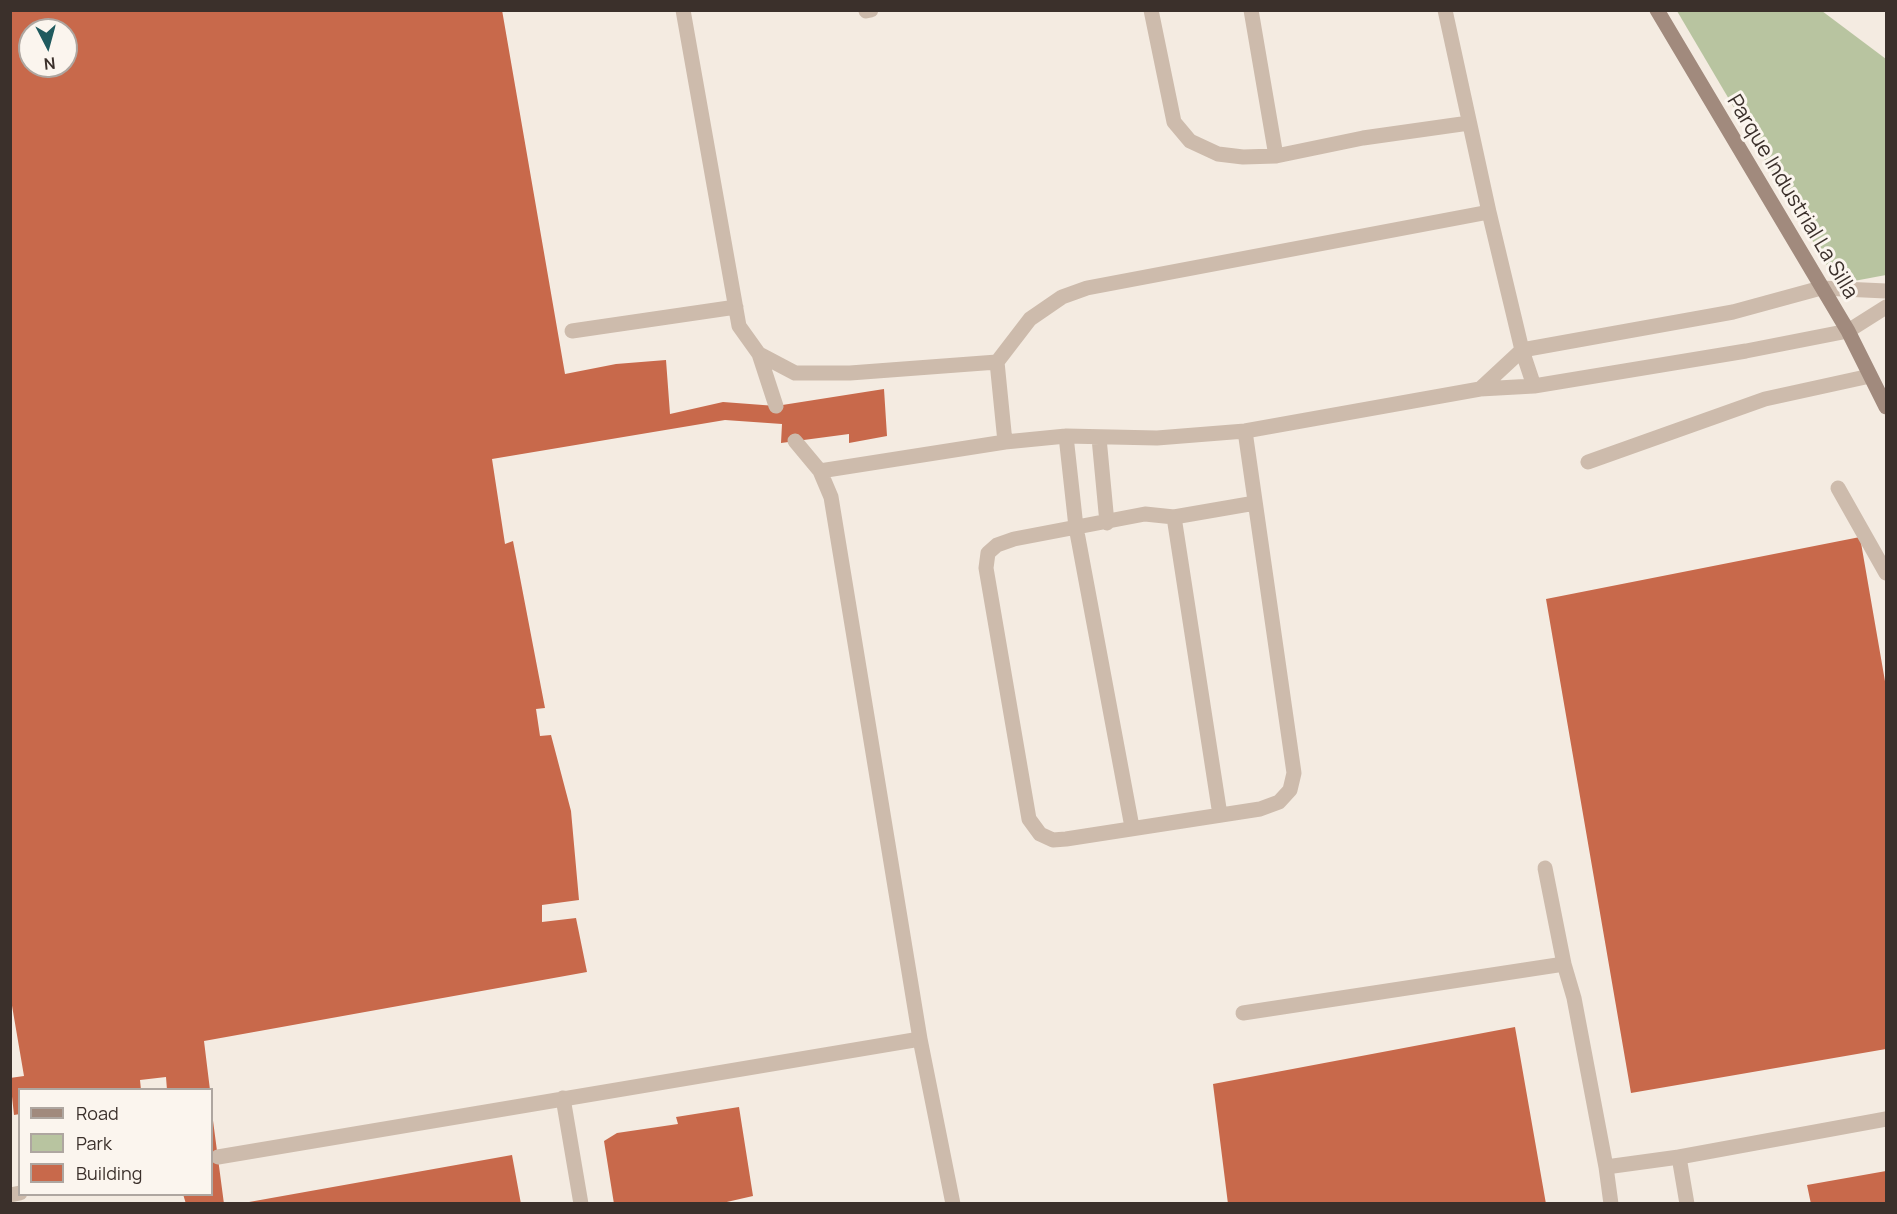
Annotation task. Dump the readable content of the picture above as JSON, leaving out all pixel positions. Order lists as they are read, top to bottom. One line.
{"streets":{"street":["Parque Industrial La Silla"]},"legend":["Road","Park","Building"],"north":"bottom"}
